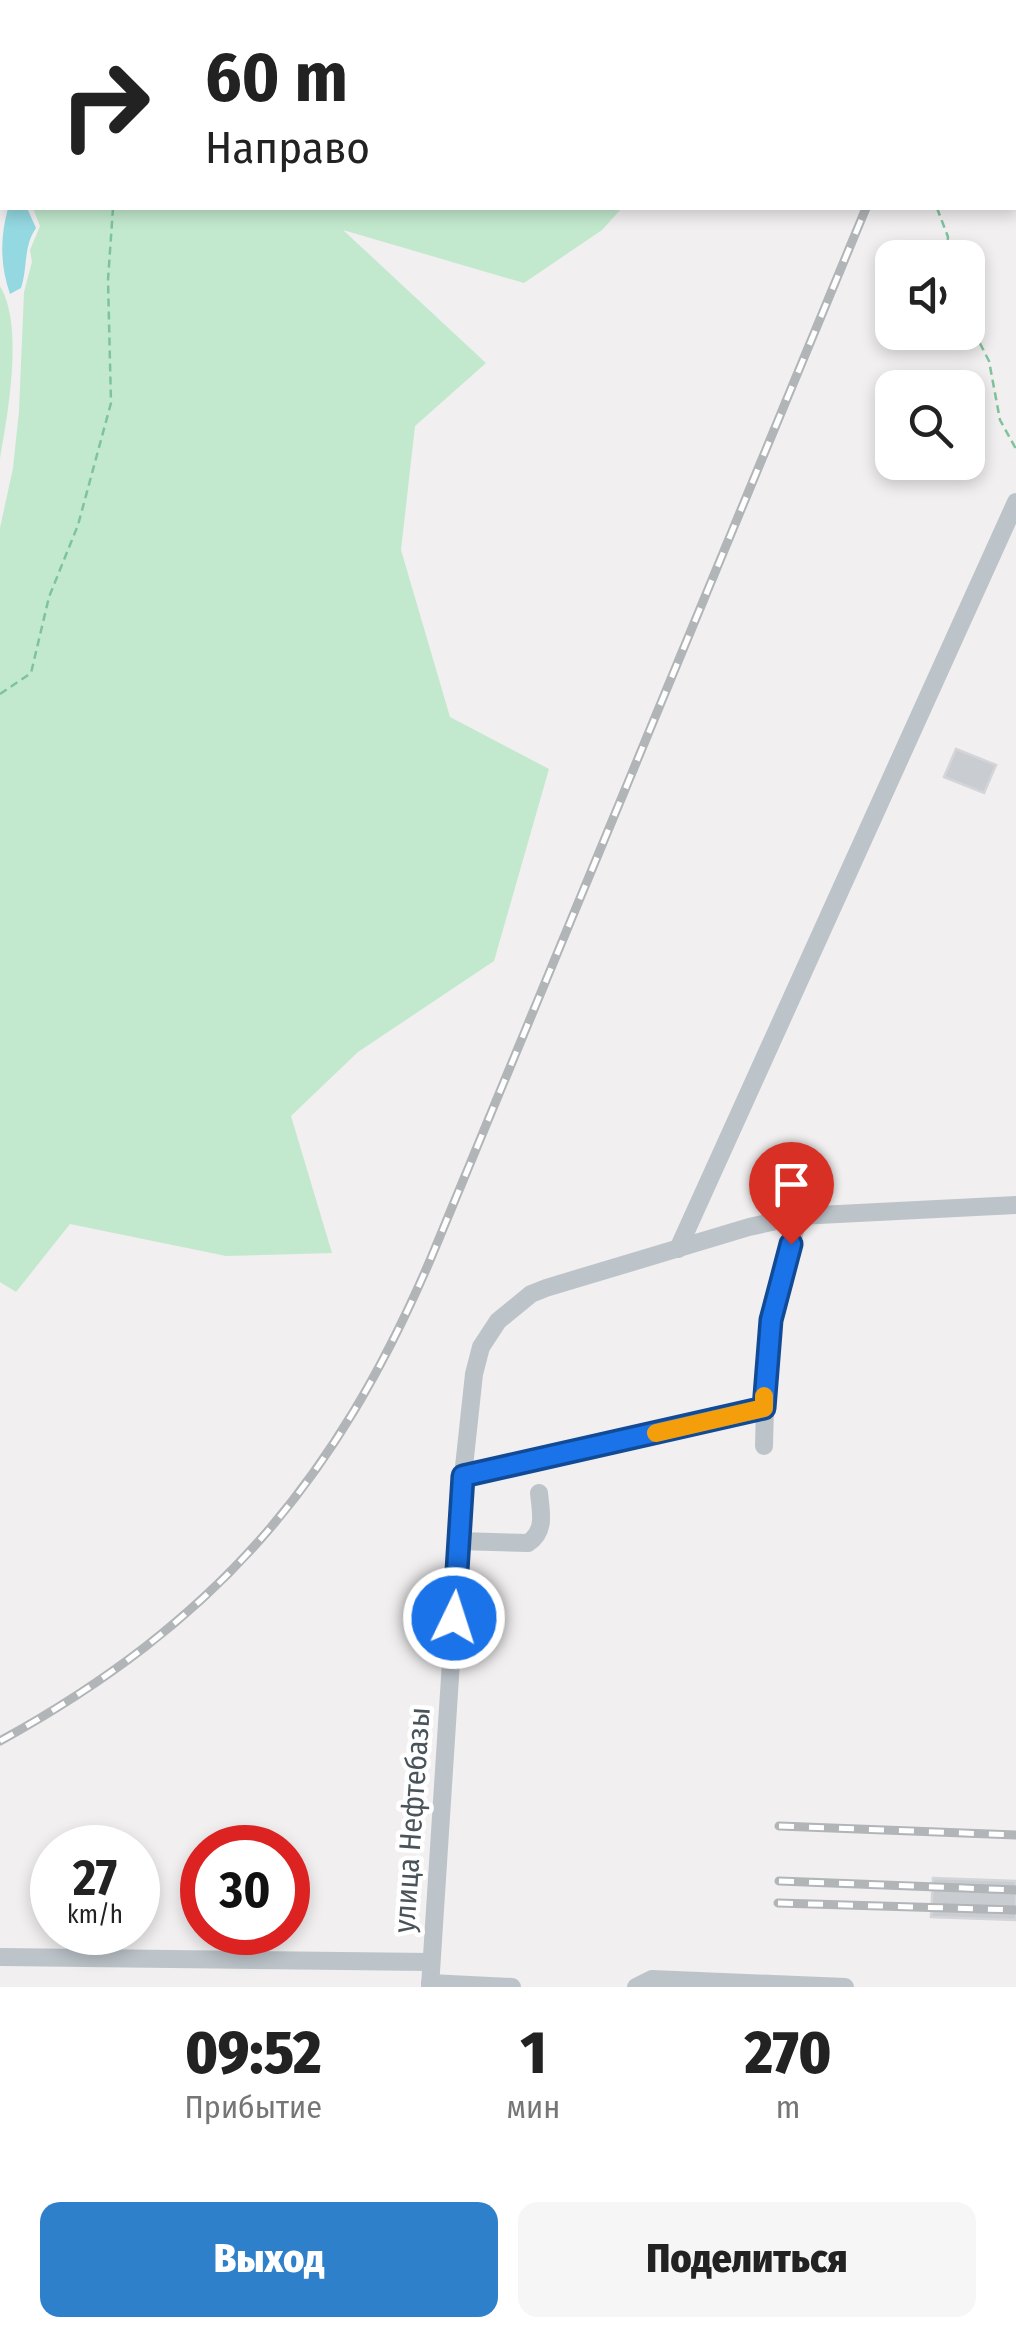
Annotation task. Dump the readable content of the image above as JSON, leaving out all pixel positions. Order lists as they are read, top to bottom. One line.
{"streets":{"street":["улица Нефтебазы"]},"page":{"turn":["60 m","Направо"],"speed":"27 km/h","limit":"30","eta":["09:52","Прибытие","1","мин","270","m"],"buttons":["Выход","Поделиться"]}}
